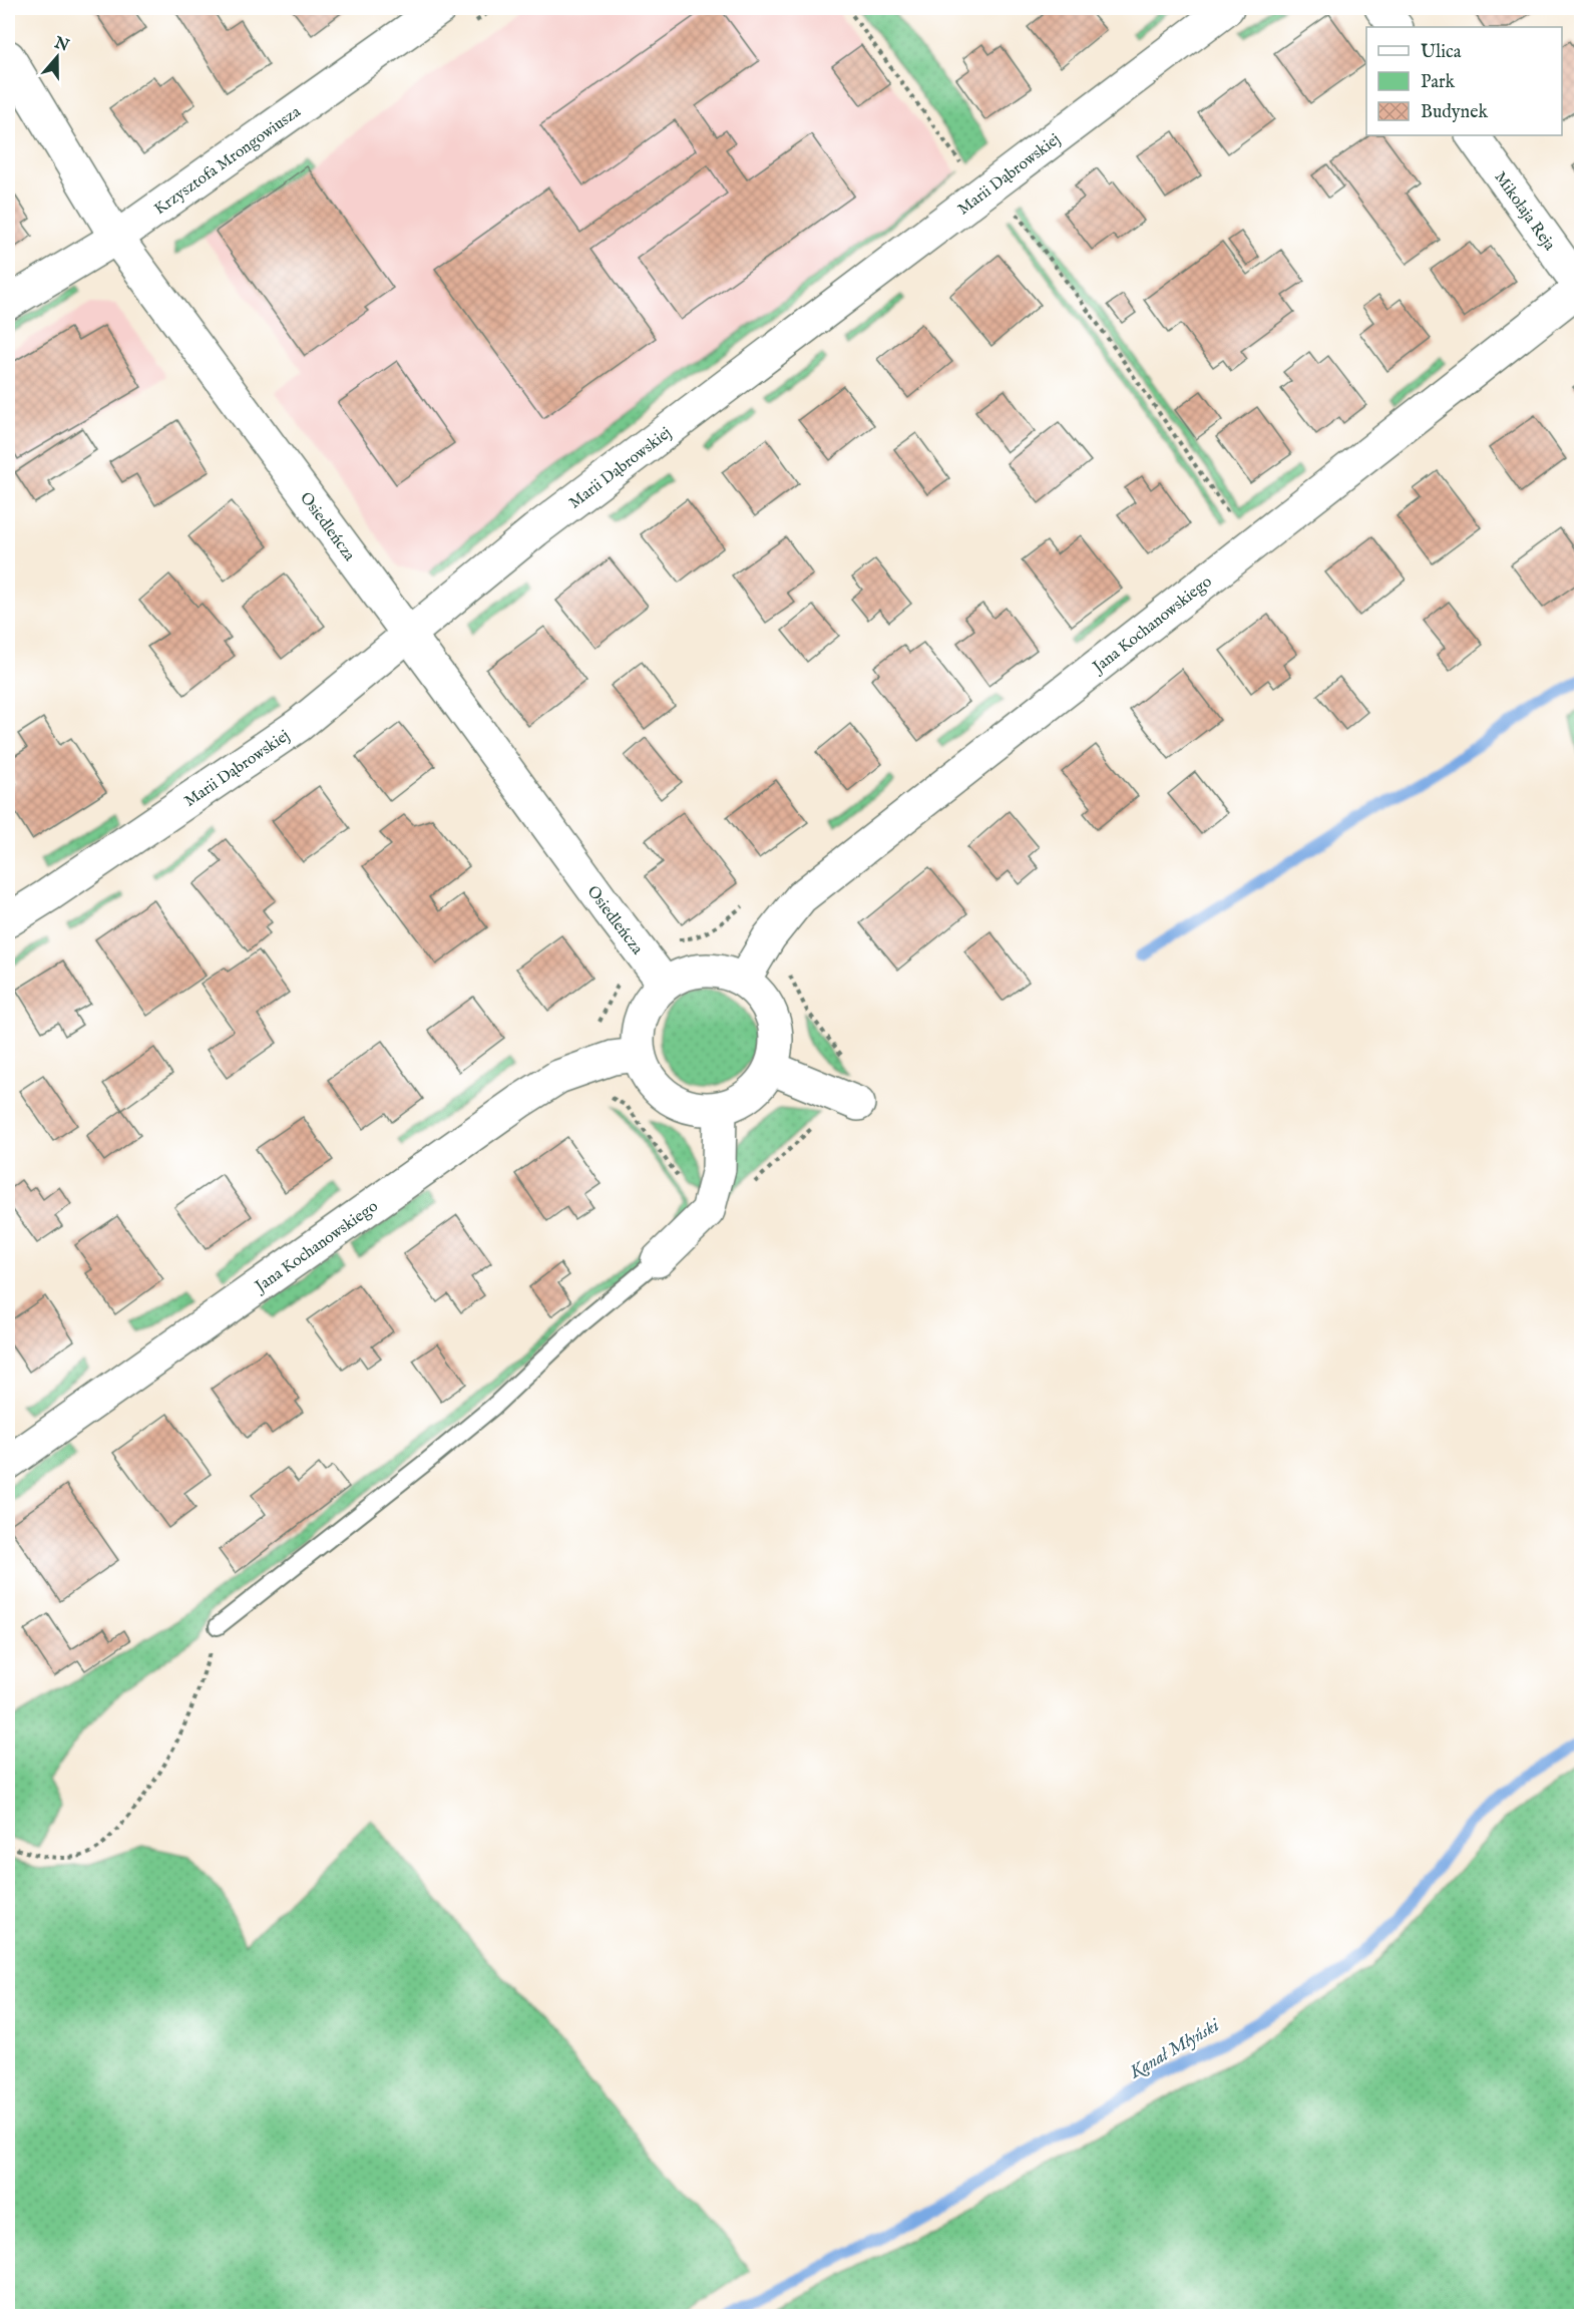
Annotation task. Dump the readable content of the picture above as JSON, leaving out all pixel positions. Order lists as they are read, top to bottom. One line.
{"streets":{"street":["Krzysztofa Mrongowiusza","Marii Dąbrowskiej","Mikołaja Reja","Osiedleńcza","Jana Kochanowskiego"]},"crossings":[["Krzysztofa Mrongowiusza","Osiedleńcza"],["Marii Dąbrowskiej","Osiedleńcza"],["Mikołaja Reja","Jana Kochanowskiego"],["Osiedleńcza","Jana Kochanowskiego"]],"water":["Kanał Młyński"],"legend":["Ulica","Park","Budynek"],"north":"top"}
